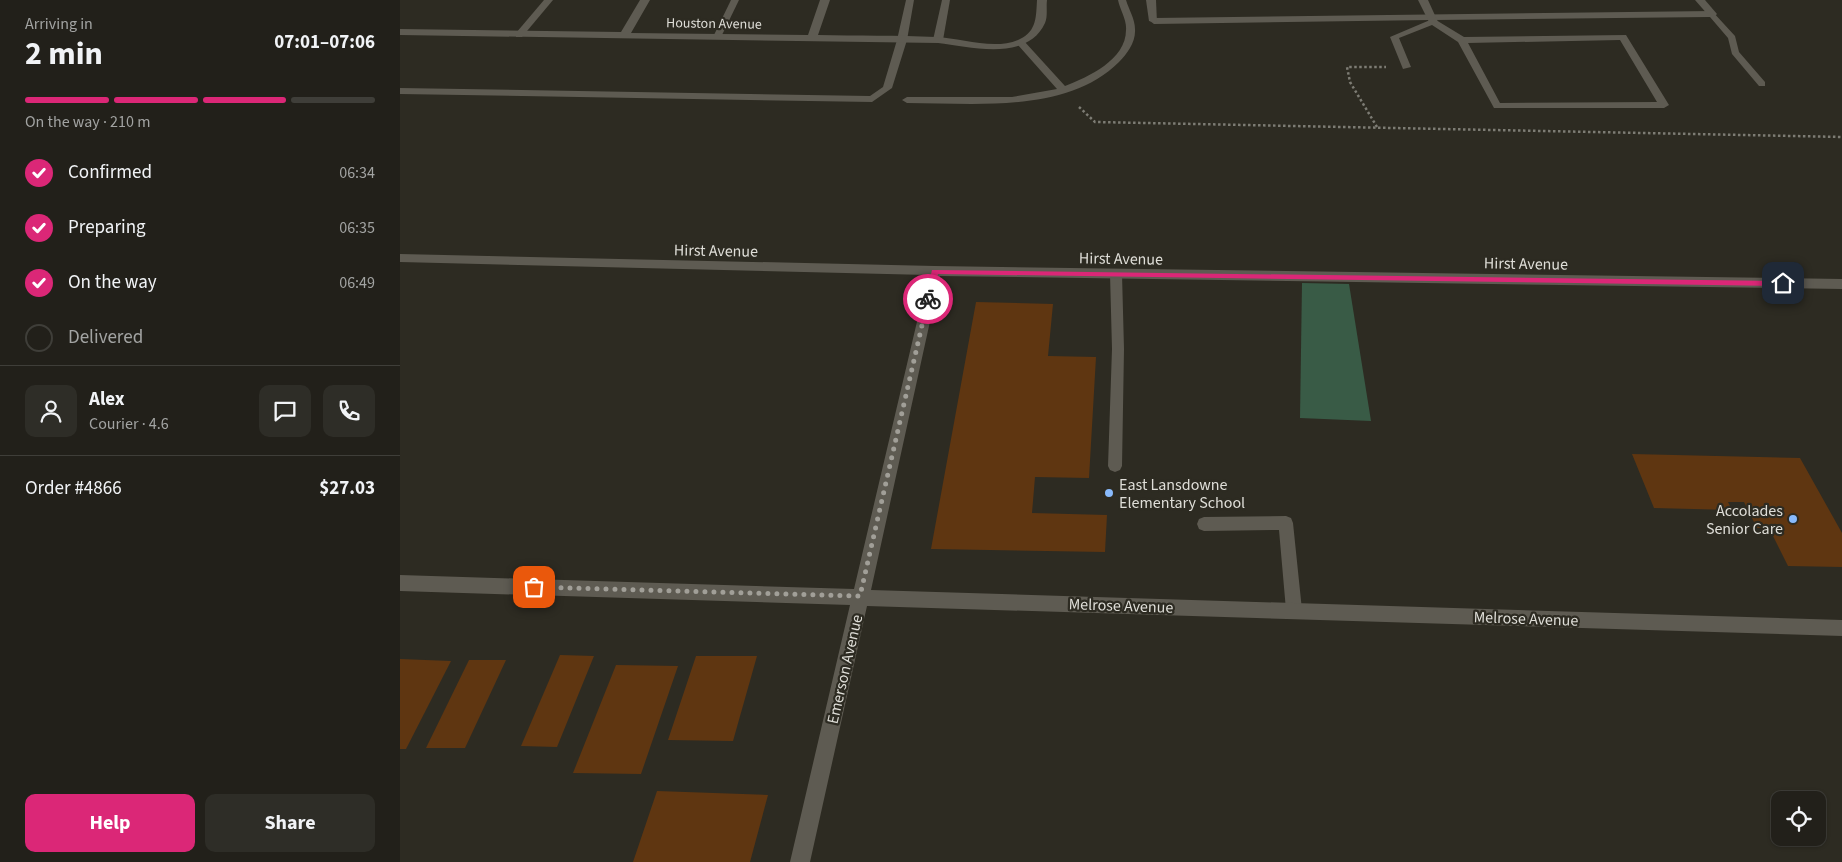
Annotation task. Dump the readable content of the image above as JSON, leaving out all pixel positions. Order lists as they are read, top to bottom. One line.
{"streets":{"street":["Houston Avenue","Hirst Avenue","Melrose Avenue","Emerson Avenue"]},"crossings":[["Hirst Avenue","Emerson Avenue"],["Melrose Avenue","Emerson Avenue"]],"places":["East Lansdowne Elementary School","Accolades Senior Care"],"page":{"heading":["2 min","Arriving in","07:01–07:06"],"panel":["Alex","Courier · 4.6","Order #4866","$27.03"],"bar":"On the way · 210 m","list":[["Confirmed","06:34"],["Preparing","06:35"],["On the way","06:49"],"Delivered"],"buttons":["Help","Share"]}}
